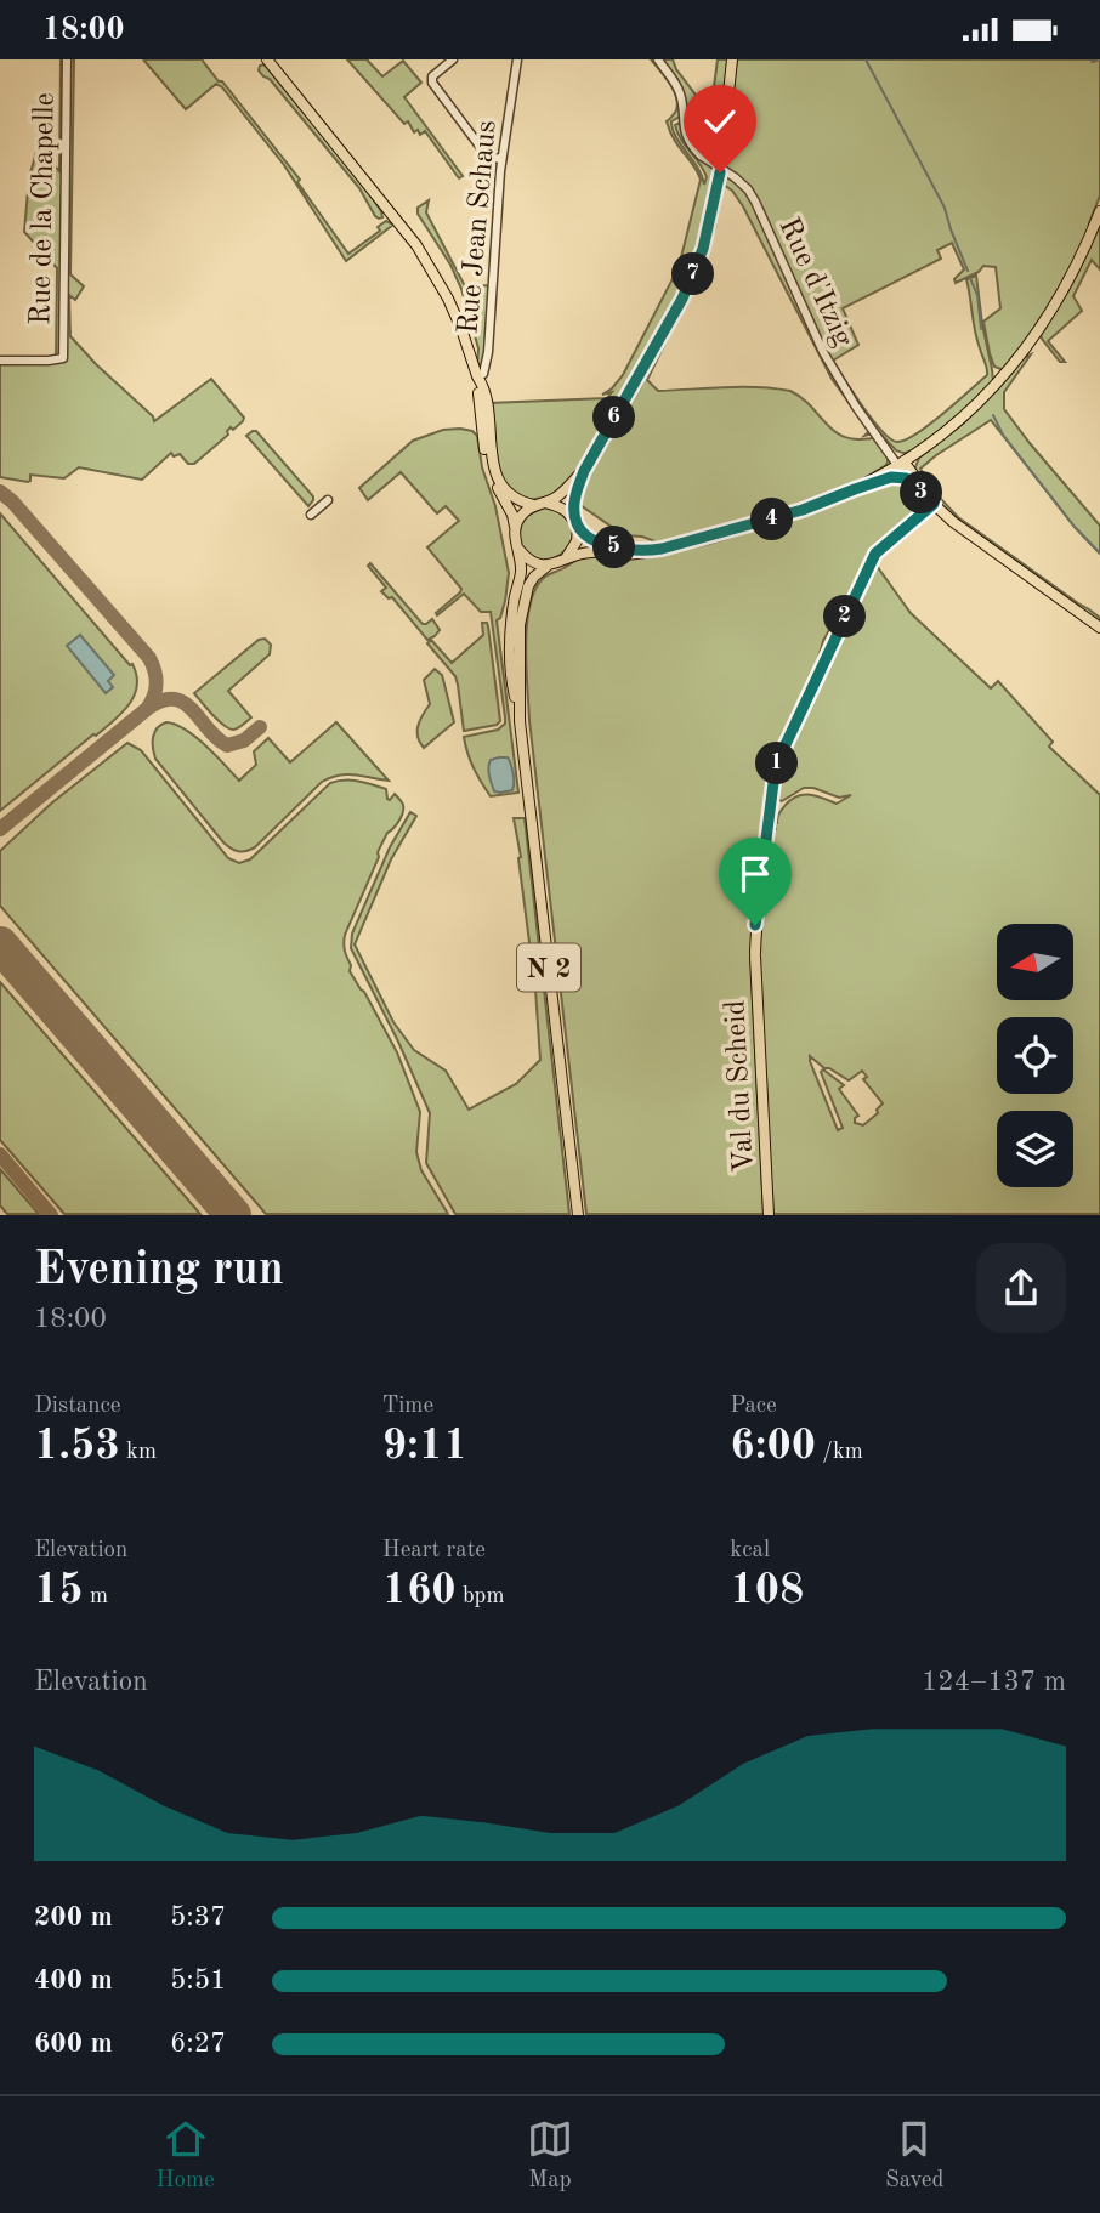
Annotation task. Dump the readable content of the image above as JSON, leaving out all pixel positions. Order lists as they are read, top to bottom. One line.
{"streets":{"main road":["N 2","Val du Scheid"],"street":["Rue de la Chapelle","Rue Jean Schaus","Rue d'Itzig"]},"north":"left","page":{"status":"18:00","pins":["7","6","3","4","5","2","1"],"heading":["Evening run","18:00"],"stats":[["Distance","1.53 km"],["Time","9:11"],["Pace","6:00 /km"],["Elevation","15 m"],["Heart rate","160 bpm"],["kcal","108"]],"chart":["Elevation","124–137 m"],"list":[{"name":"200 m","note":"5:37"},{"name":"400 m","note":"5:51"},{"name":"600 m","note":"6:27"}],"tabs":["Home","Map","Saved"]}}
